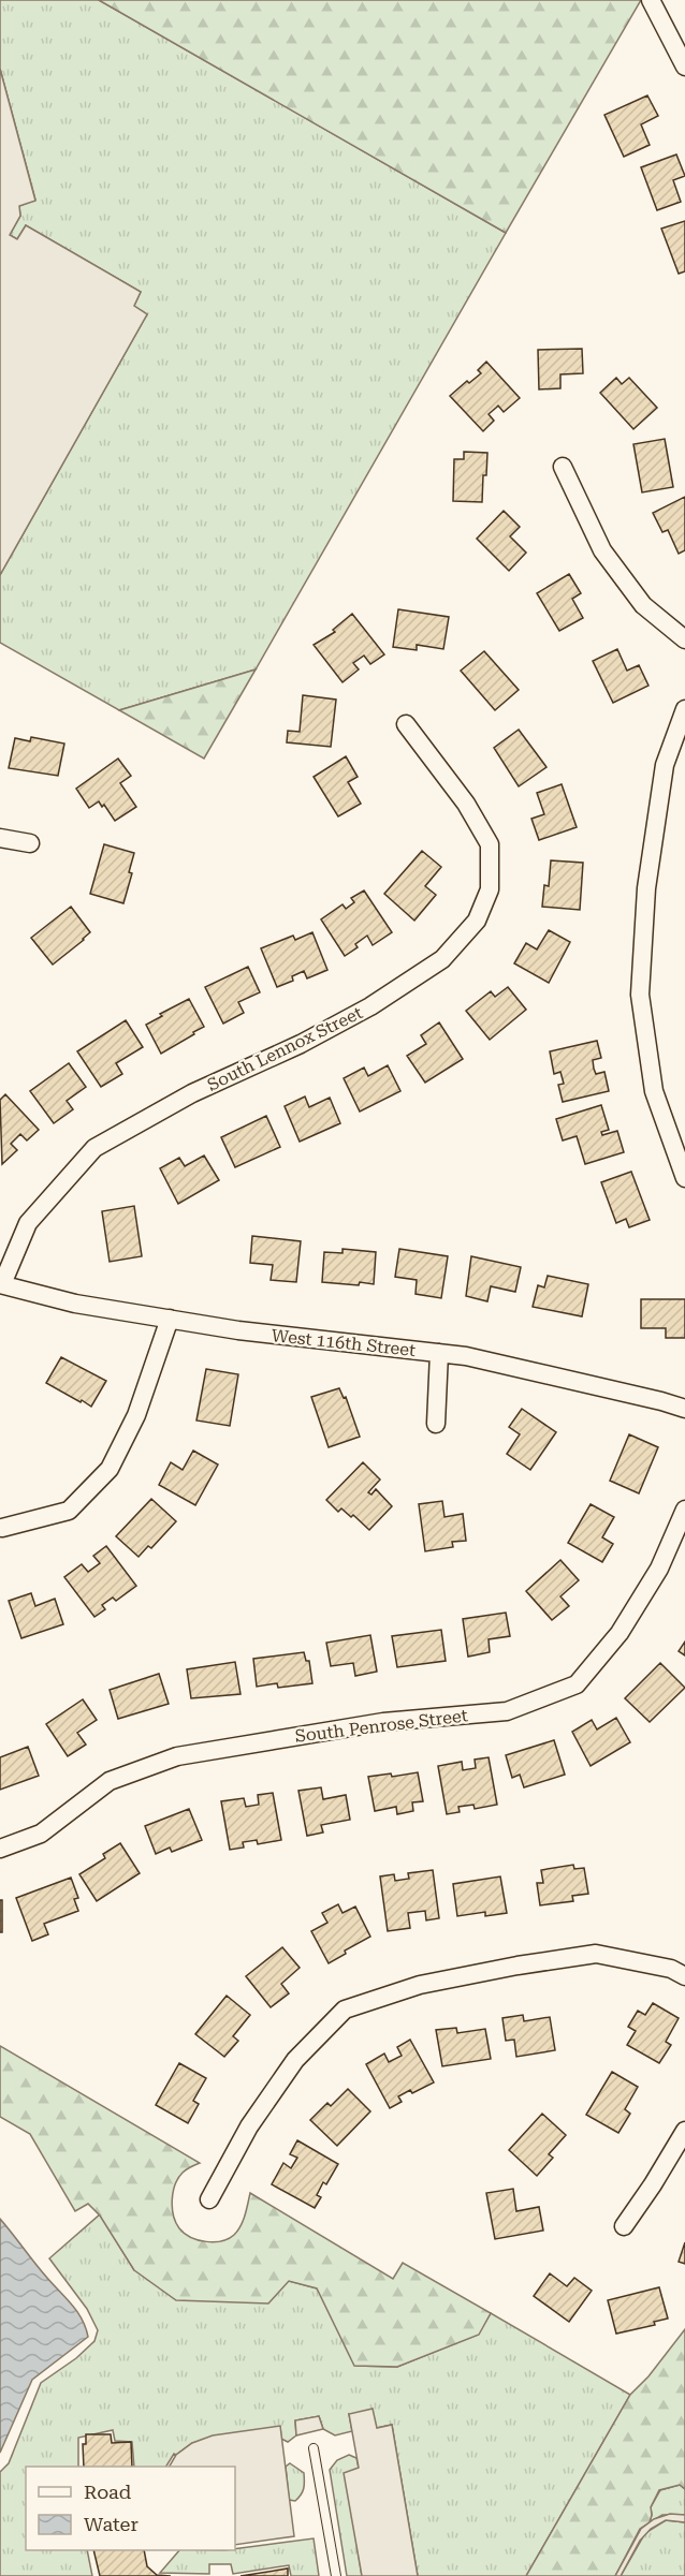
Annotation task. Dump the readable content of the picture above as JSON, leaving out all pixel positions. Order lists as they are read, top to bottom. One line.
{"streets":{"street":["South Lennox Street","West 116th Street","South Penrose Street"]},"crossings":[["South Lennox Street","West 116th Street"]],"legend":["Road","Water"]}
